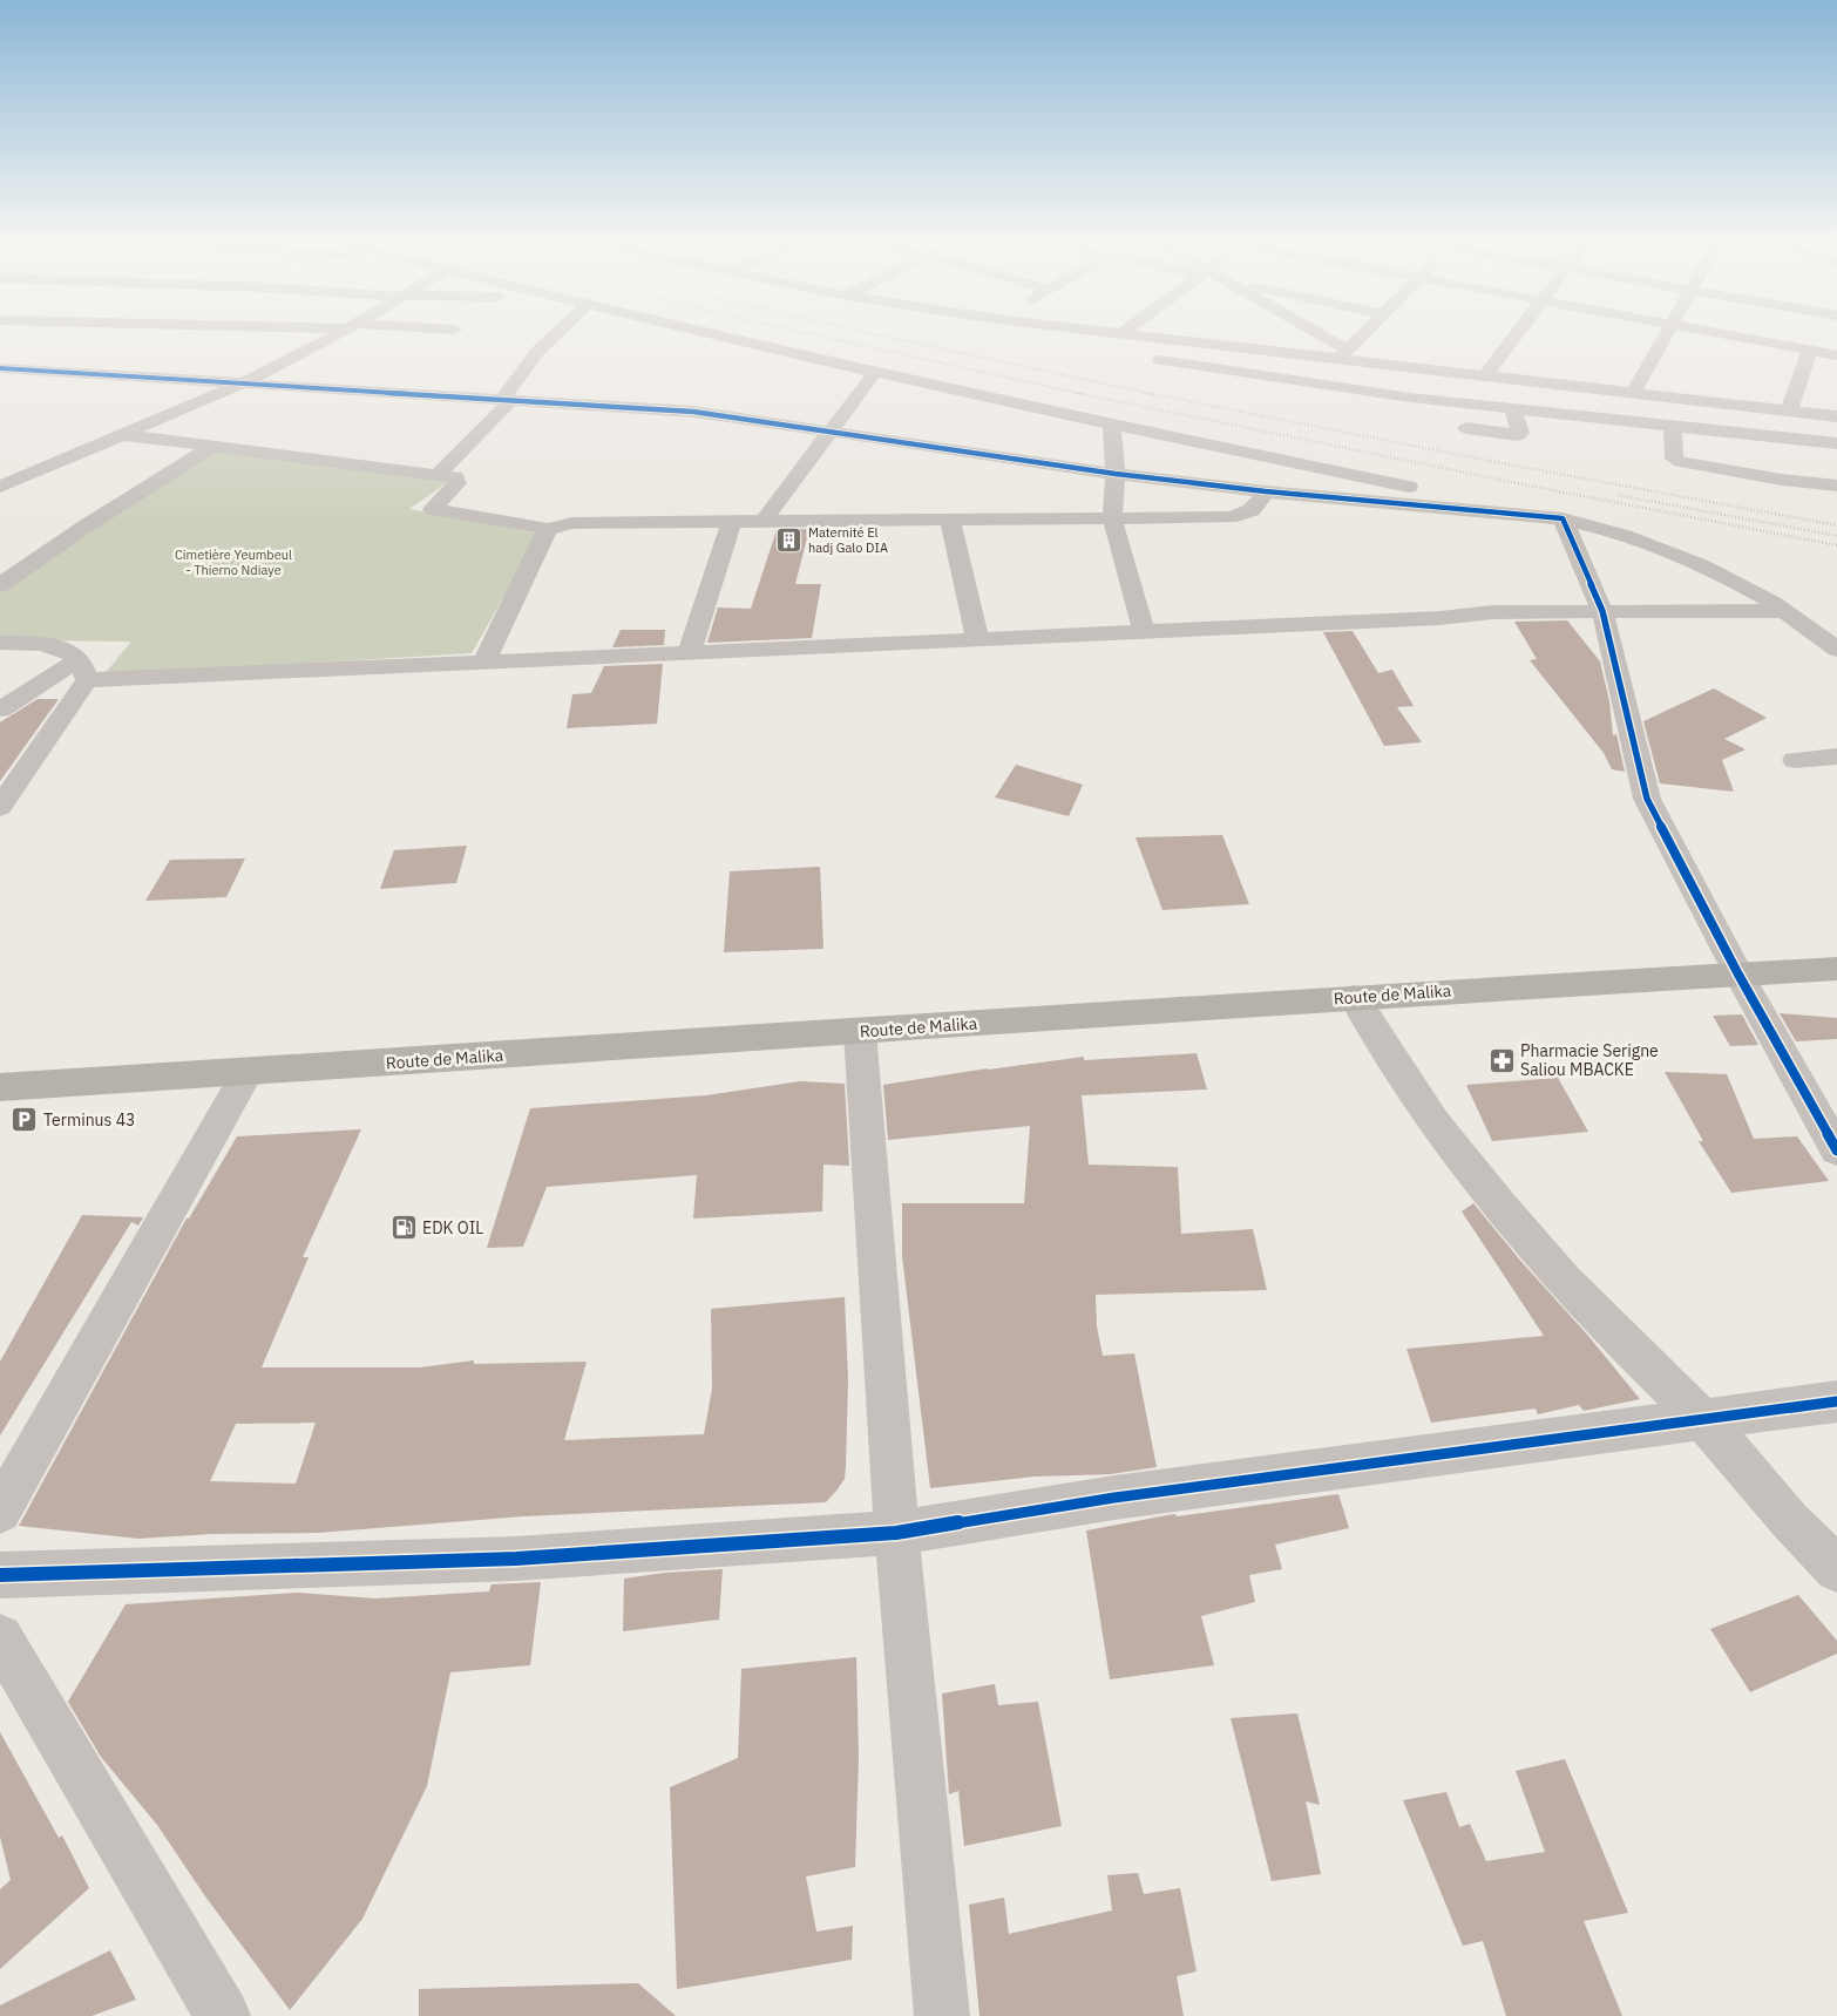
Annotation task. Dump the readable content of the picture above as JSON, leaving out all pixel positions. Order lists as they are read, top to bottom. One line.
{"streets":{"main road":["Route de Malika"]},"parks":["Cimetière Yeumbeul - Thierno Ndiaye"],"places":{"building":["Maternité El hadj Galo DIA"],"pharmacy":["Pharmacie Serigne Saliou MBACKE"],"parking":["Terminus 43"],"fuel station":["EDK OIL"]}}
